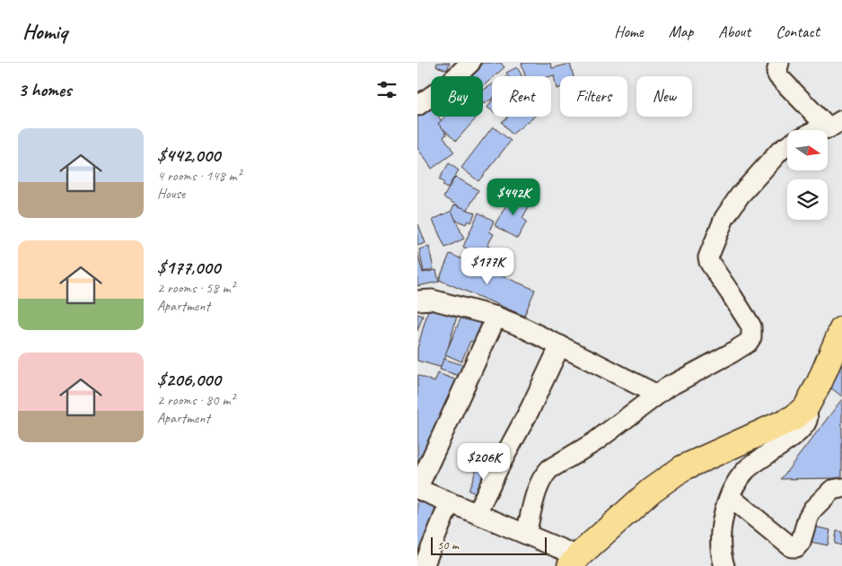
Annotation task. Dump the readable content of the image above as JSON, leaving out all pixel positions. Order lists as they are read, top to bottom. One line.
{"scale_bar":"50 m","north":"right","page":{"header":"Homiq","nav":["Home","Map","About","Contact"],"heading":"3 homes","chip":["Buy","Rent","Filters","New"],"list":[{"name":"$442,000","note":"4 rooms · 148 m² · House"},{"name":"$177,000","note":"2 rooms · 58 m² · Apartment"},{"name":"$206,000","note":"2 rooms · 80 m² · Apartment"}],"price":["$442K","$177K","$206K"],"scale":"50 m"}}
